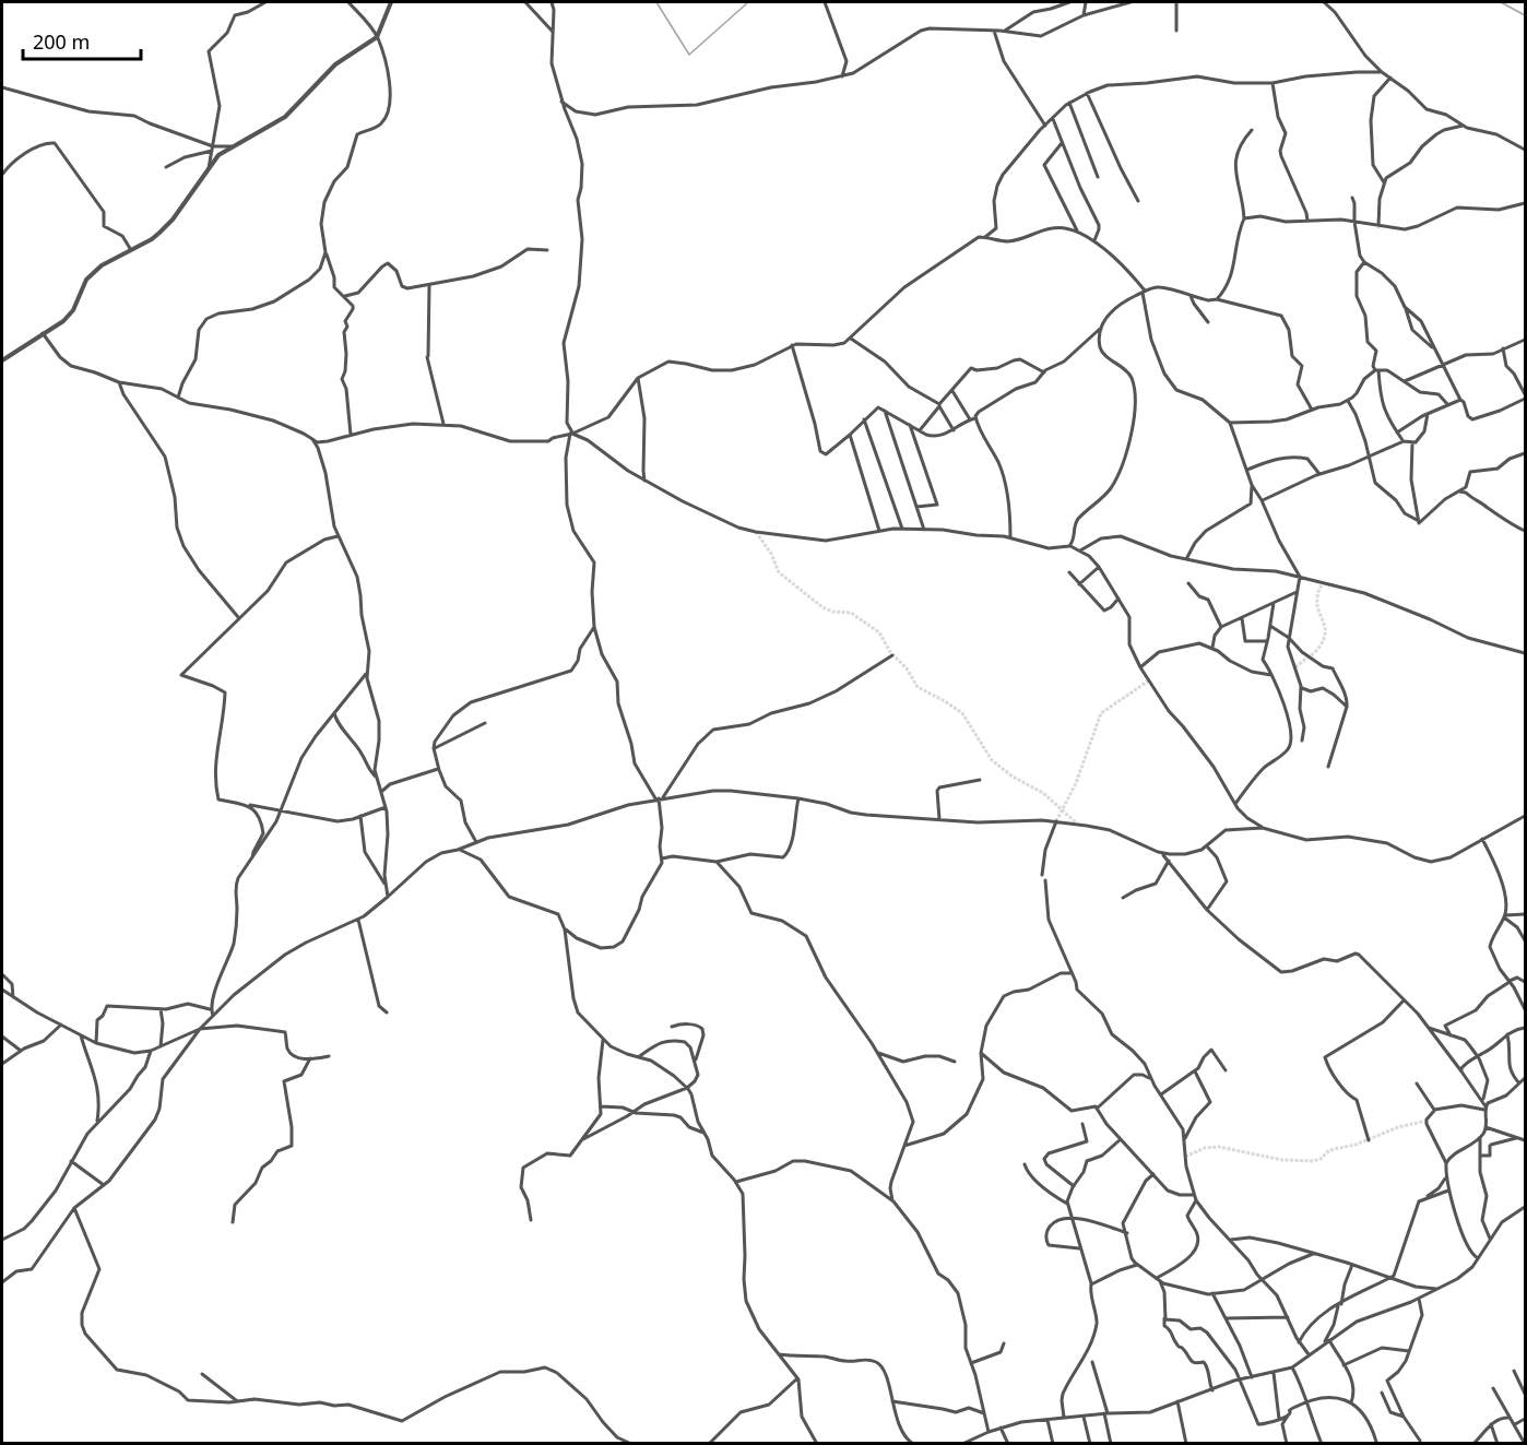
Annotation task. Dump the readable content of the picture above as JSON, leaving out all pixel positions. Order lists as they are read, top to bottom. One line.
{"scale_bar":"200 m"}
